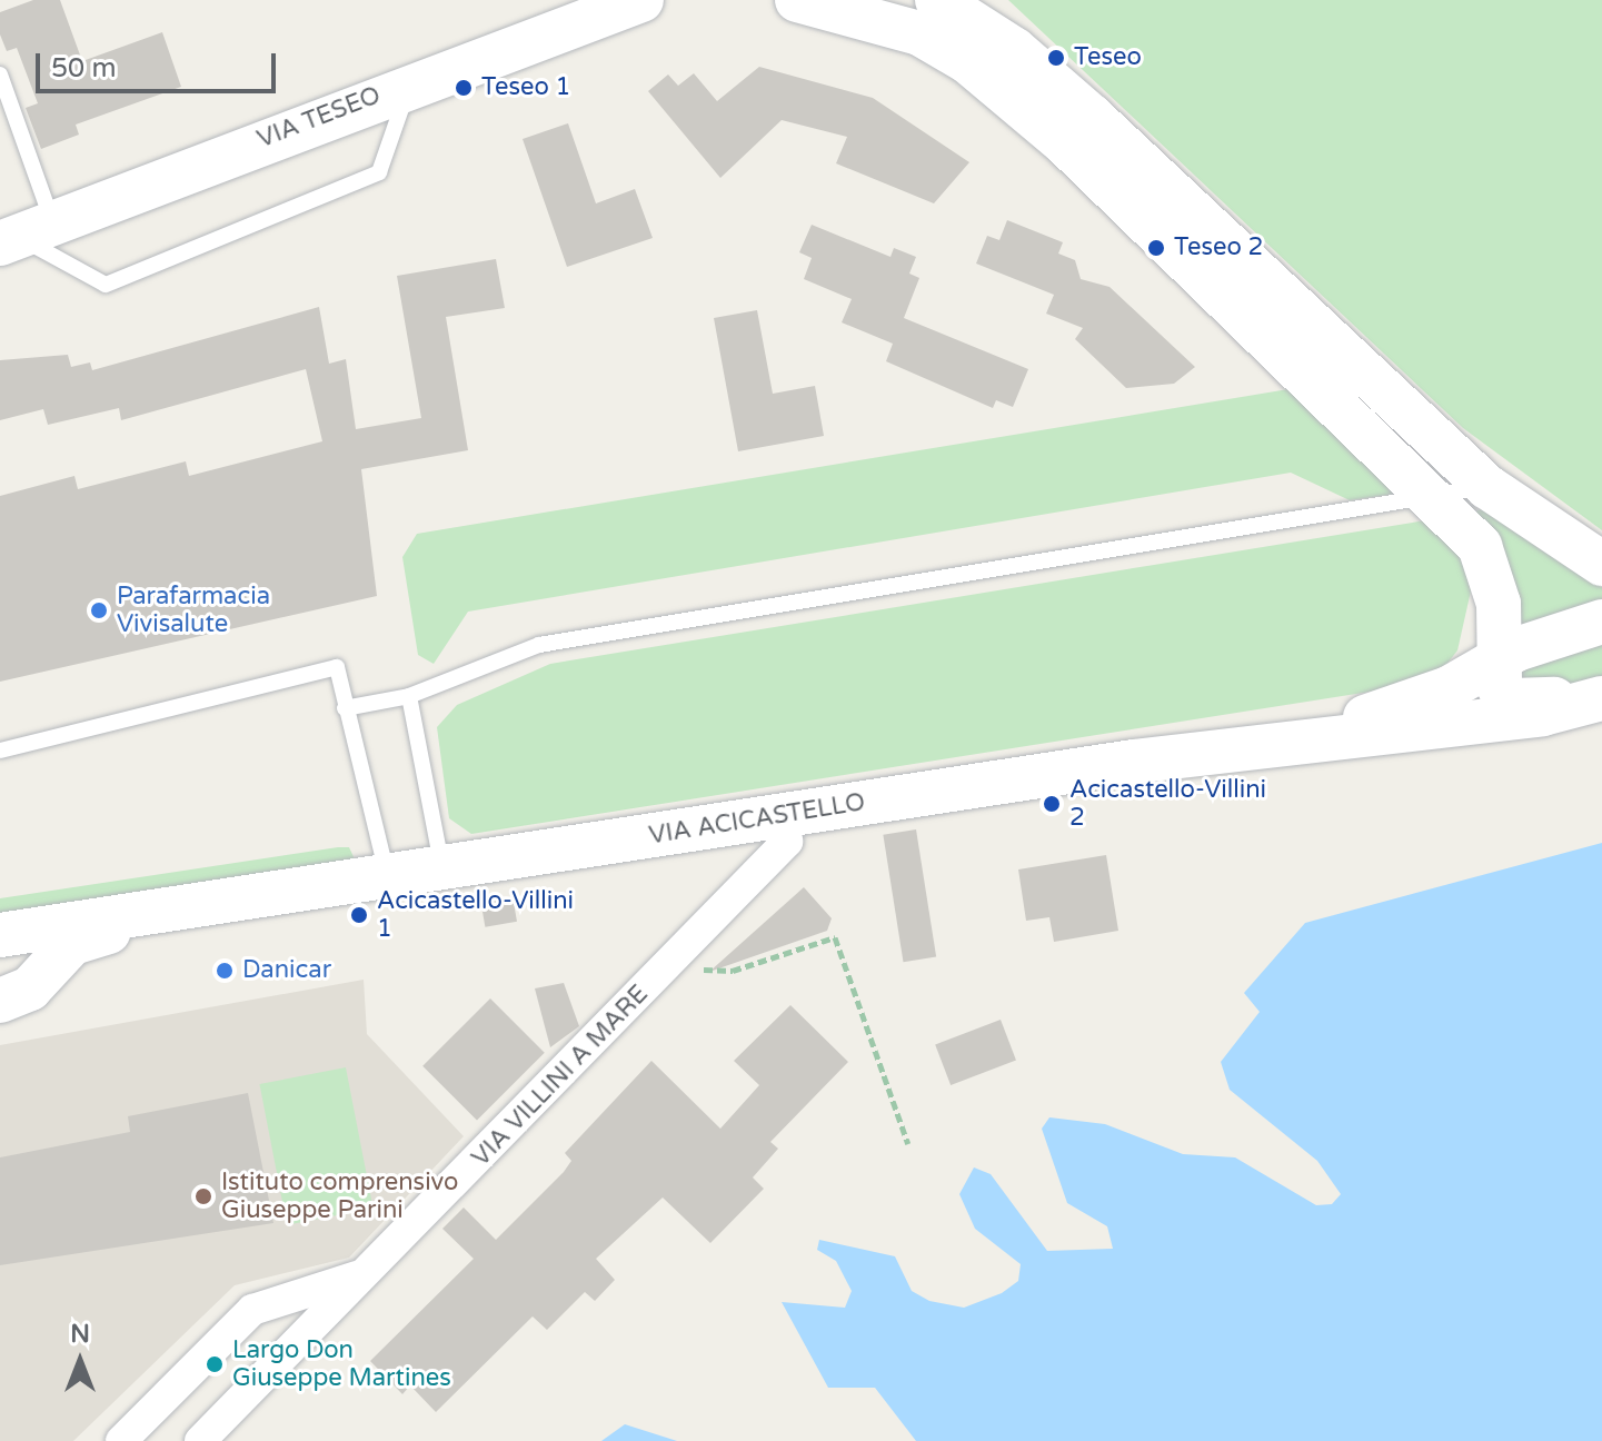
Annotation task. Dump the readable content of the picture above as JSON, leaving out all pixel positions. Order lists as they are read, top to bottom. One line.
{"streets":{"main road":["VIA TESEO","VIA ACICASTELLO"],"street":["VIA VILLINI A MARE"]},"crossings":[["VIA ACICASTELLO","VIA VILLINI A MARE"]],"places":["Teseo","Teseo 1","Teseo 2","Parafarmacia Vivisalute","Acicastello-Villini 2","Acicastello-Villini 1","Danicar","Istituto comprensivo Giuseppe Parini","Largo Don Giuseppe Martines"],"scale_bar":"50 m","north":"top"}
